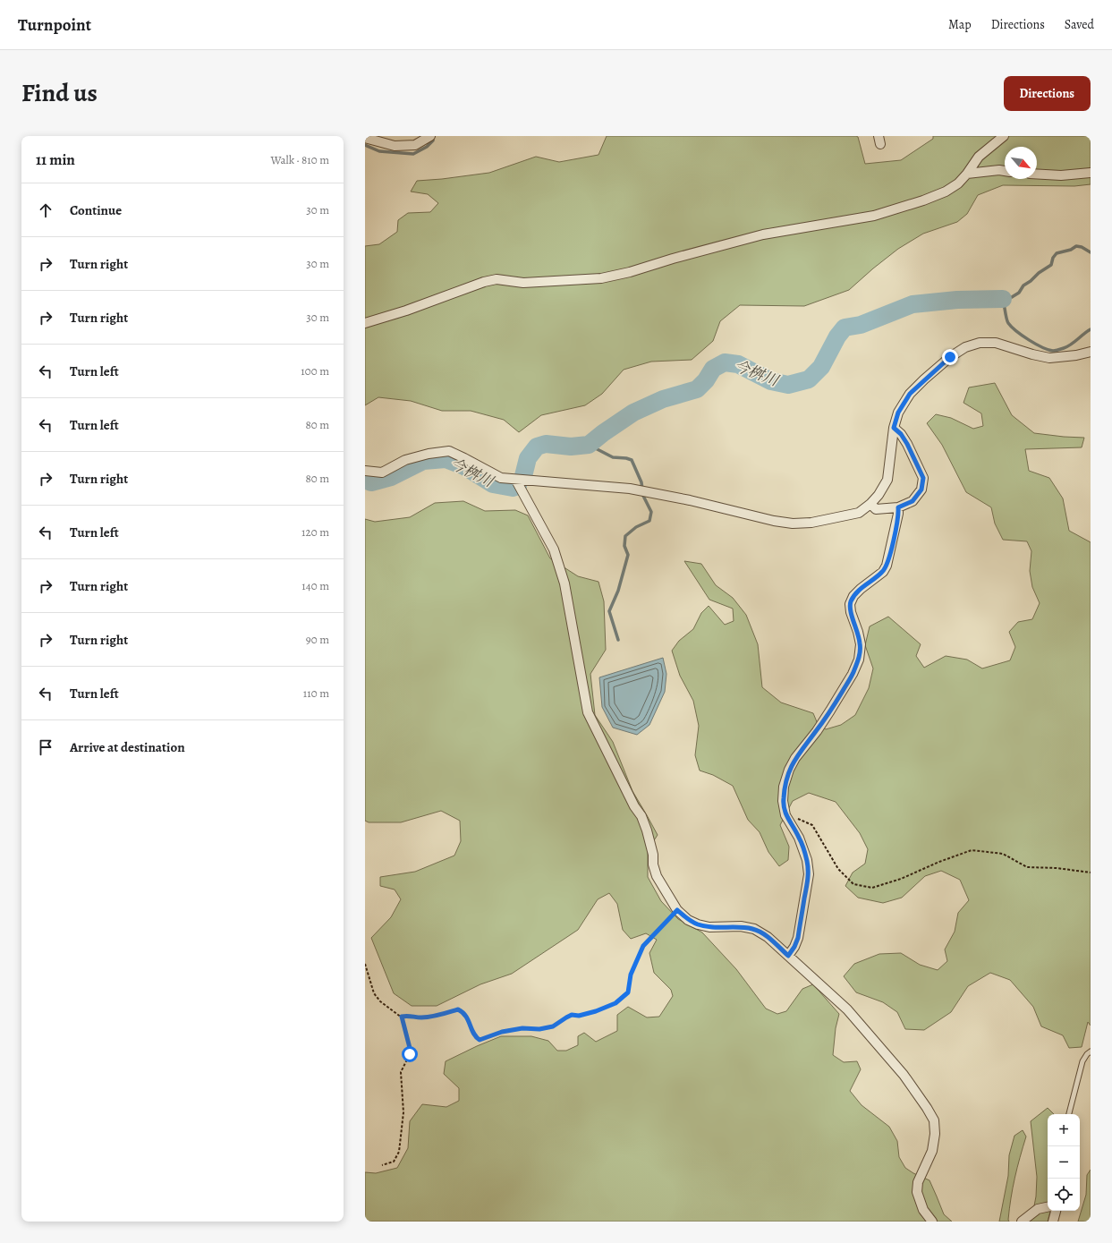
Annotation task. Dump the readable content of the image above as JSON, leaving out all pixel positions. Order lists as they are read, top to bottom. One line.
{"water":["今桝川"],"north":"bottom right","page":{"header":"Turnpoint","nav":["Map","Directions","Saved"],"title":"Find us","buttons":"Directions","heading":["11 min","Walk · 810 m"],"list":[["Continue","30 m"],["Turn right","30 m"],["Turn right","30 m"],["Turn left","100 m"],["Turn left","80 m"],["Turn right","80 m"],["Turn left","120 m"],["Turn right","140 m"],["Turn right","90 m"],["Turn left","110 m"],"Arrive at destination"],"map_buttons":["+","−"]}}
